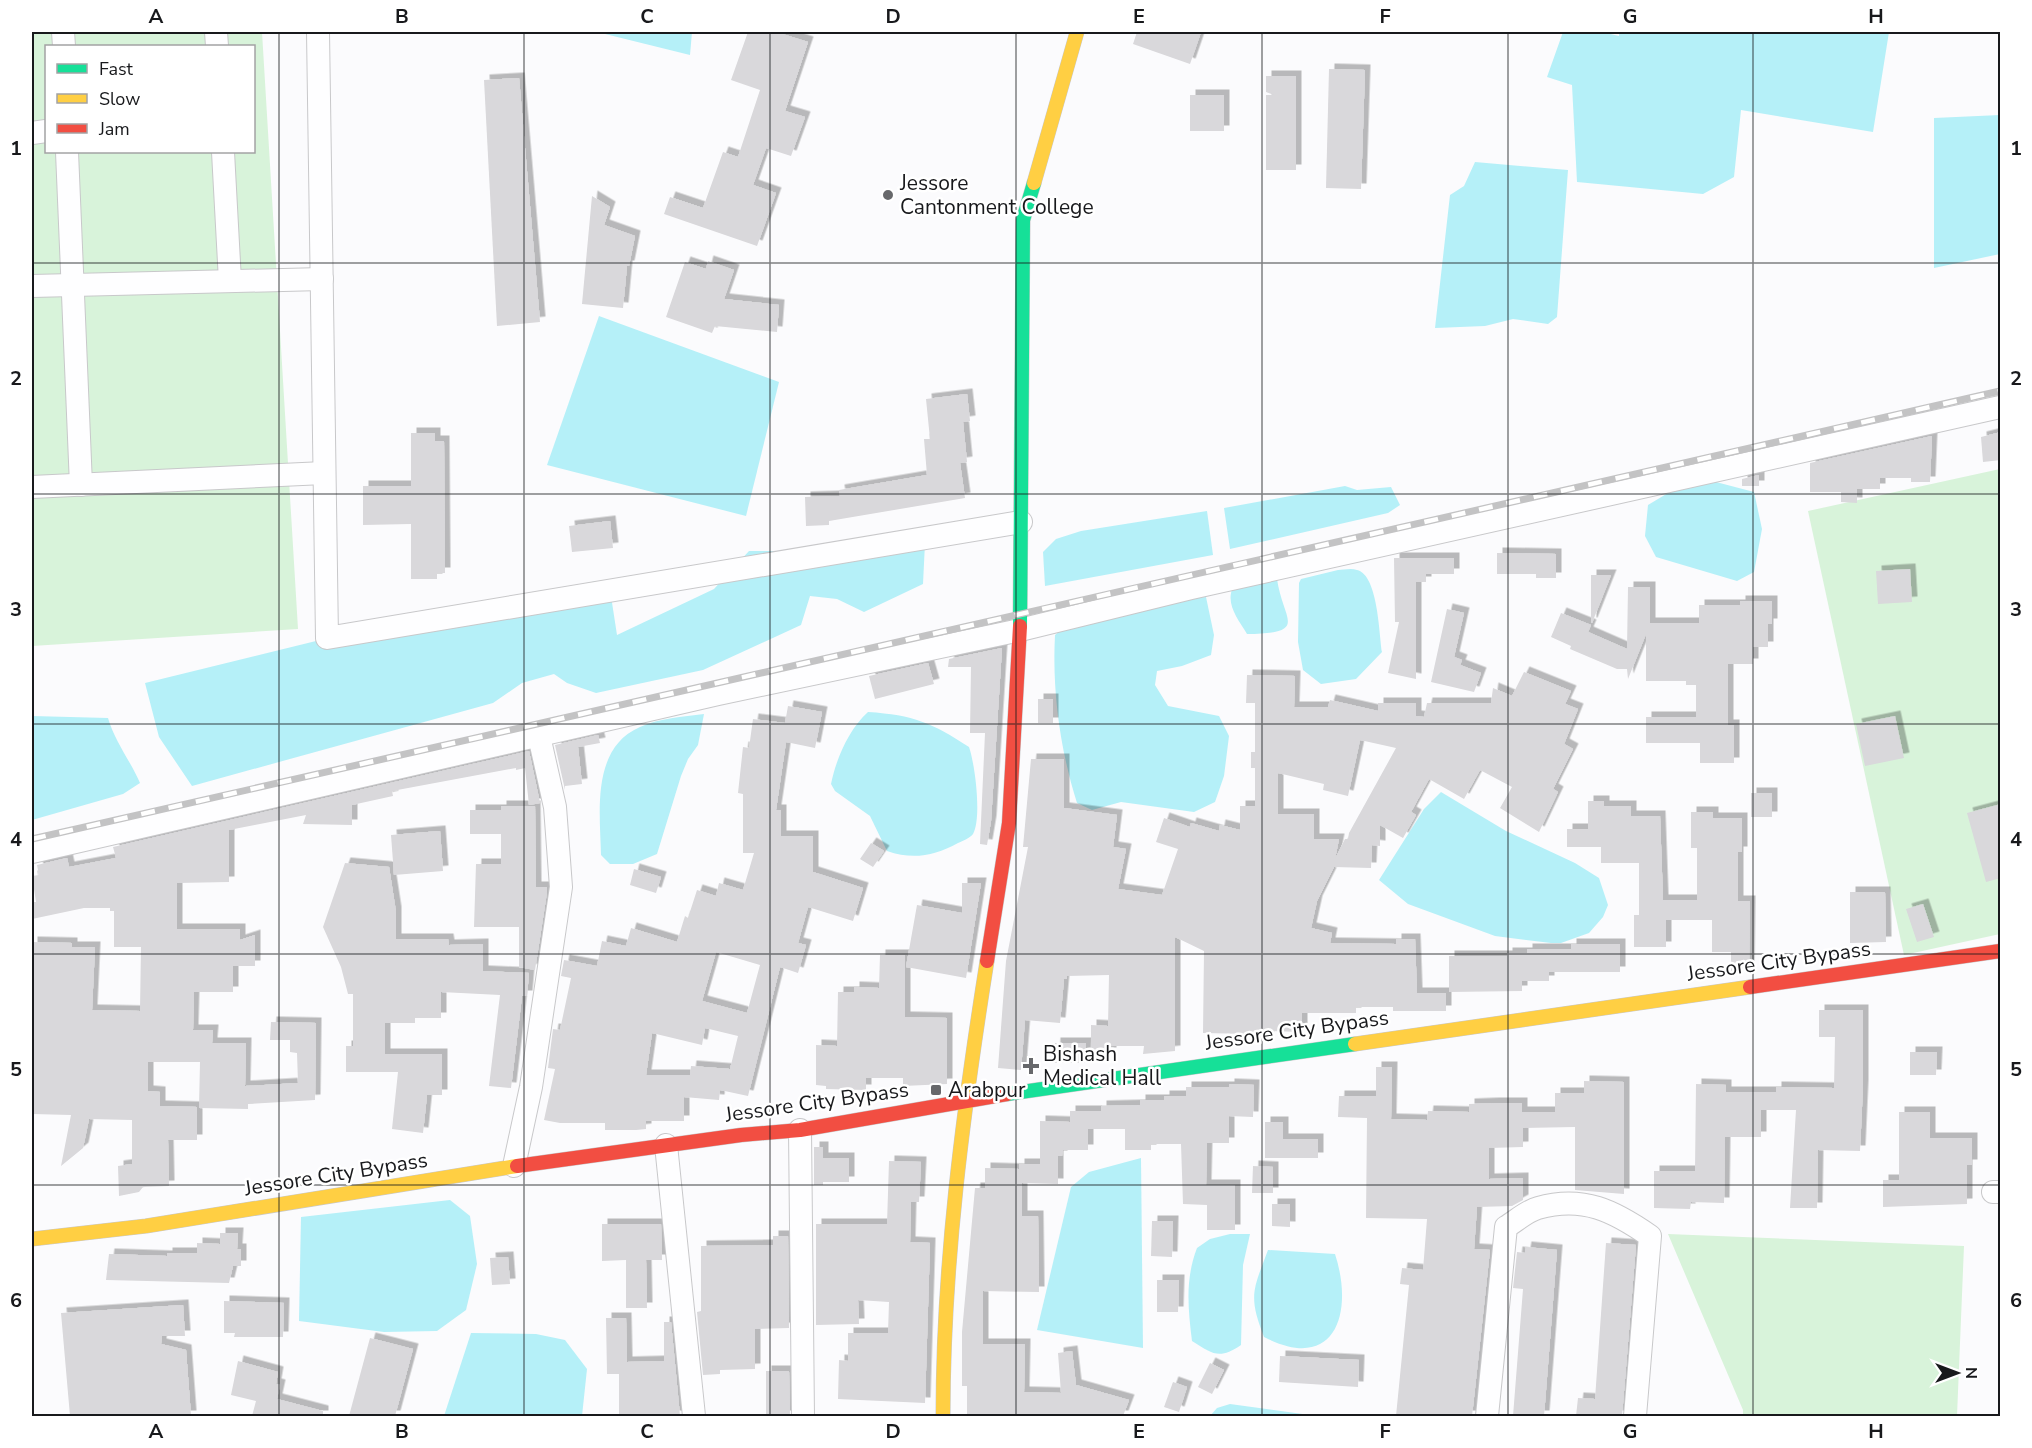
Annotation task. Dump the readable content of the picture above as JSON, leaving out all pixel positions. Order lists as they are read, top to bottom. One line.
{"streets":{"main road":["Jessore City Bypass"]},"places":{"other":["Jessore Cantonment College"],"health":["Bishash Medical Hall"],"transit":["Arabpur"]},"legend":["Fast","Slow","Jam"],"north":"right","grid":{"columns":["A","B","C","D","E","F","G","H"],"rows":["1","2","3","4","5","6"]}}
